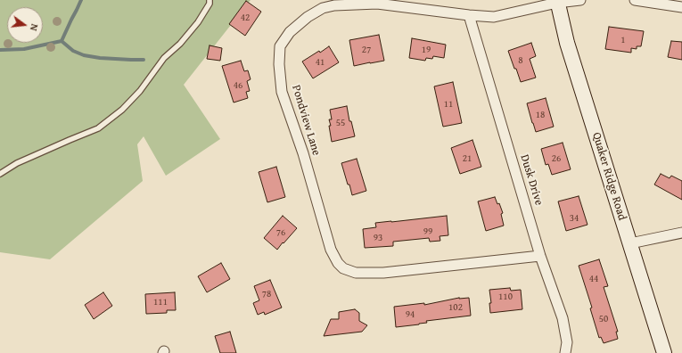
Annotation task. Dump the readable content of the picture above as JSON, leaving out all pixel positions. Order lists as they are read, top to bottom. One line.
{"streets":{"street":["Pondview Lane","Quaker Ridge Road","Dusk Drive"]},"crossings":[["Pondview Lane","Quaker Ridge Road"],["Pondview Lane","Dusk Drive"]],"house_numbers":["42","1","27","19","8","41","46","11","18","55","21","26","34","99","76","93","44","78","110","111","102","94","50"],"north":"right"}
